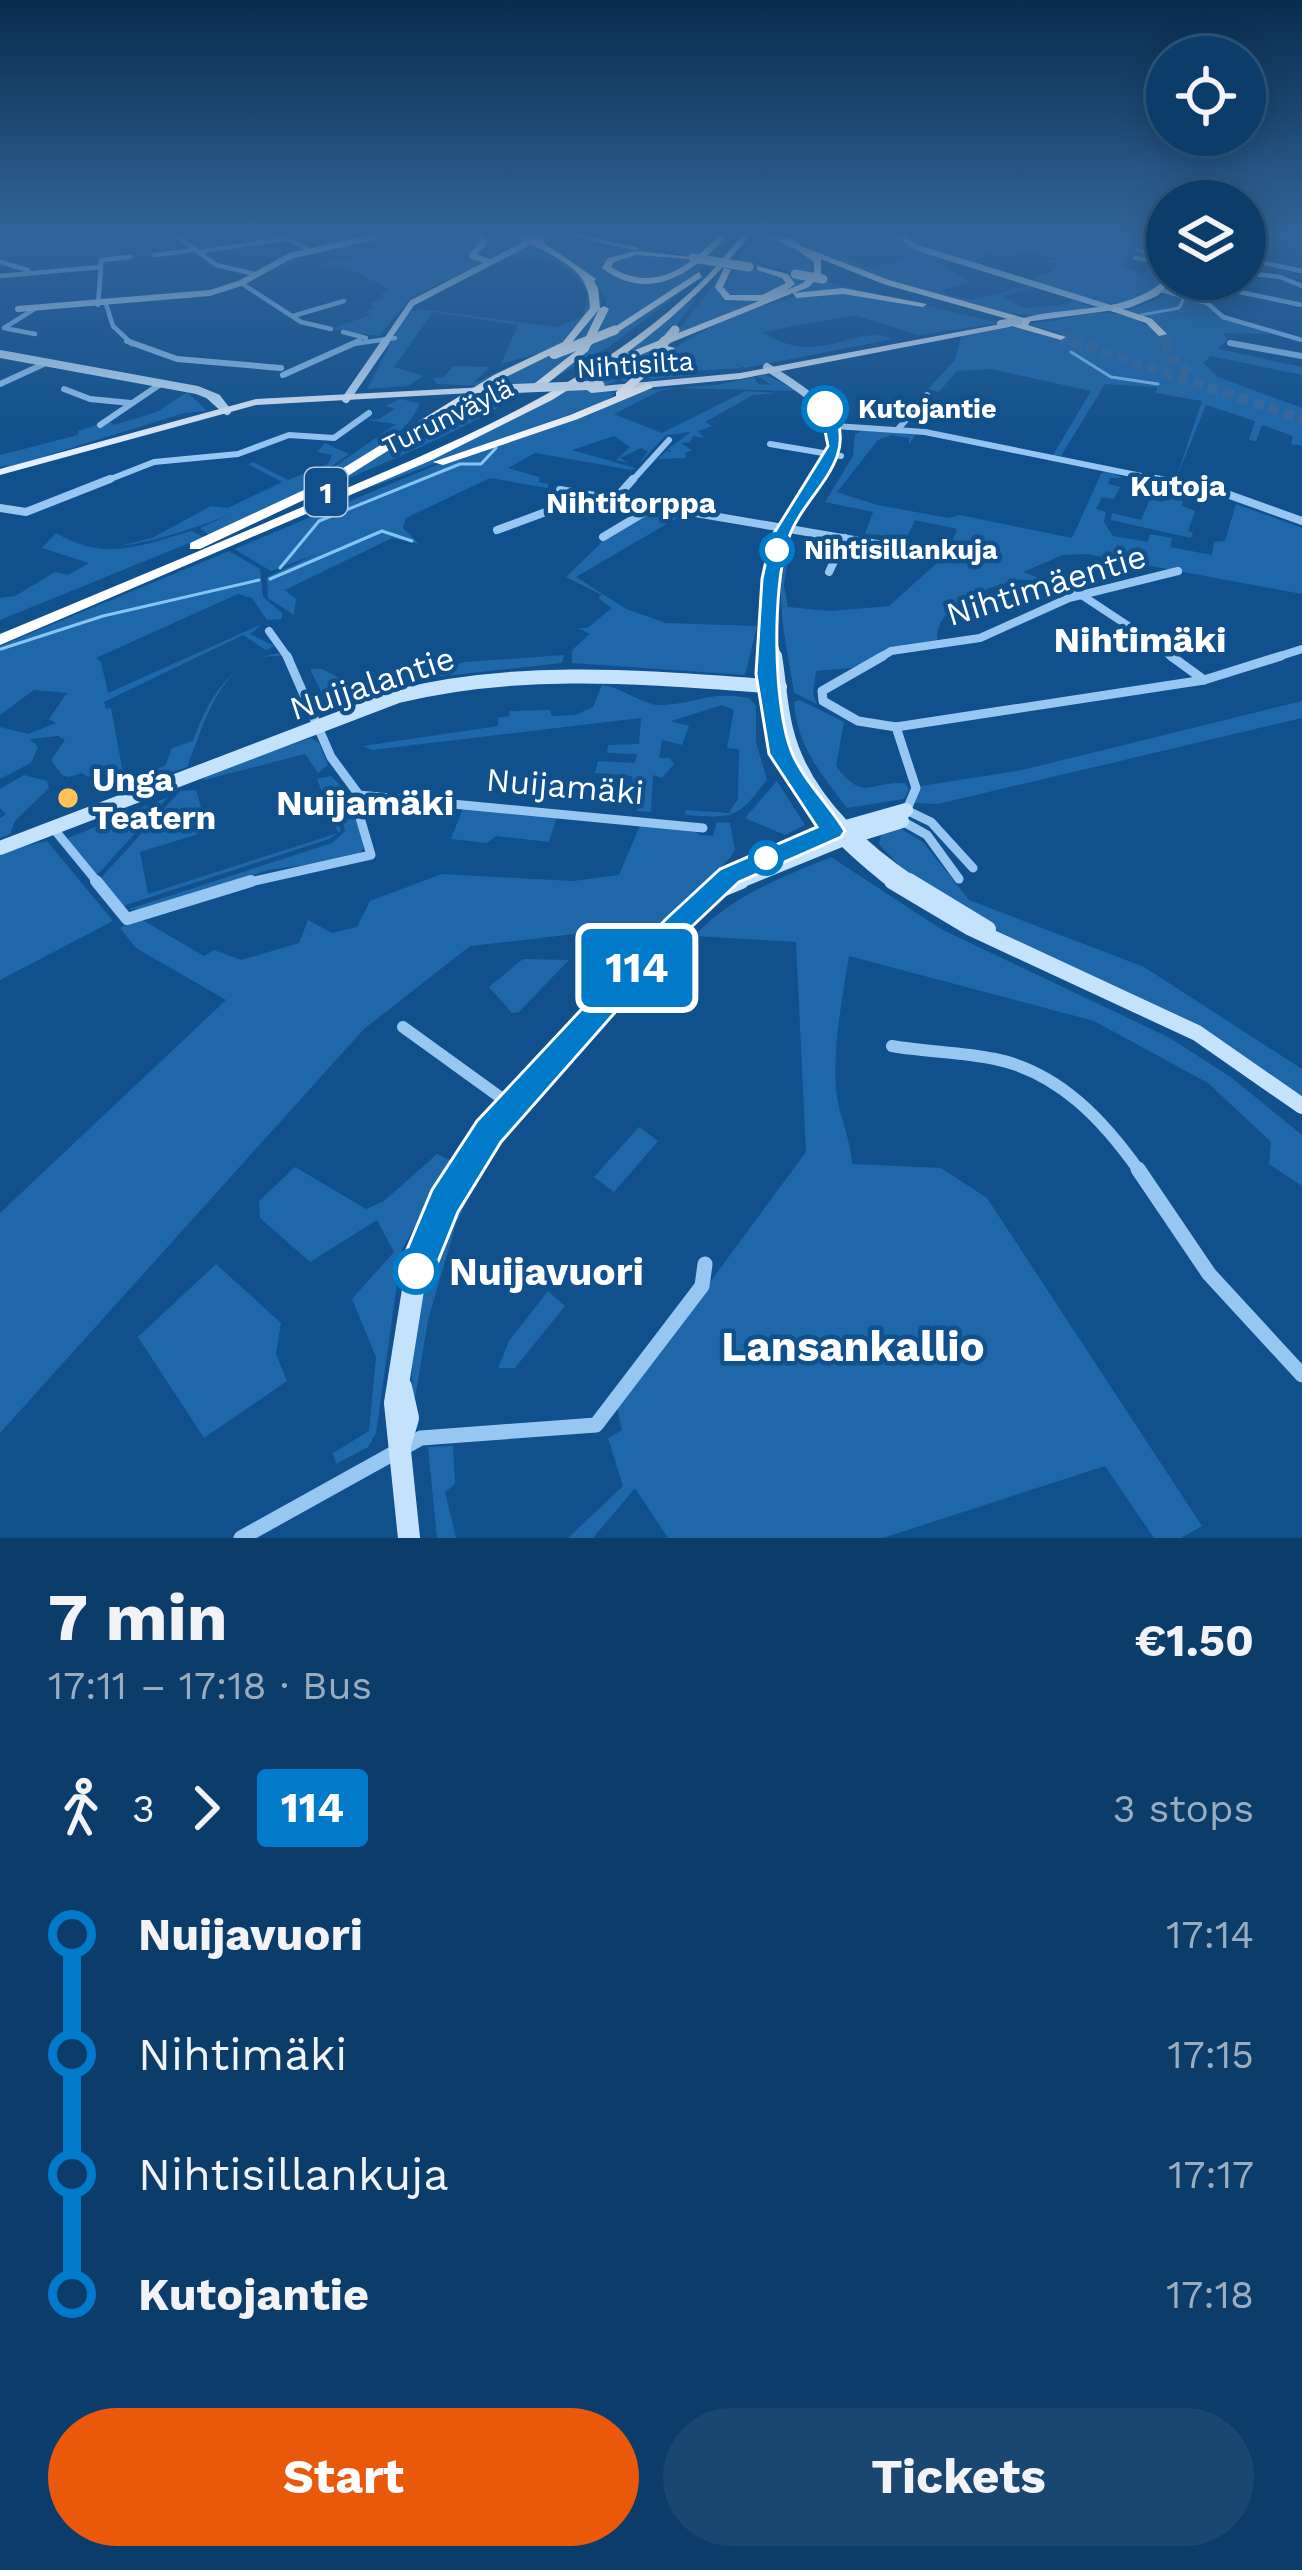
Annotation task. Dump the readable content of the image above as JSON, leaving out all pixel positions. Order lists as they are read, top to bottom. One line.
{"streets":{"highway":["Turunväylä","1"],"main road":["Nihtisilta"],"street":["Nihtimäentie","Nuijalantie","Nuijamäki"]},"districts":["Kutoja","Nihtitorppa","Nihtimäki","Nuijamäki","Lansankallio"],"places":["Kutojantie","Nihtisillankuja","Unga Teatern","Nuijavuori"],"lines":["bus line 114"],"page":{"on_map":"114","heading":["7 min","17:11 – 17:18 · Bus","€1.50"],"legs":["3","114","3 stops"],"list":[{"name":"Nuijavuori","value":"17:14"},{"name":"Nihtimäki","value":"17:15"},{"name":"Nihtisillankuja","value":"17:17"},{"name":"Kutojantie","value":"17:18"}],"buttons":["Start","Tickets"]}}
